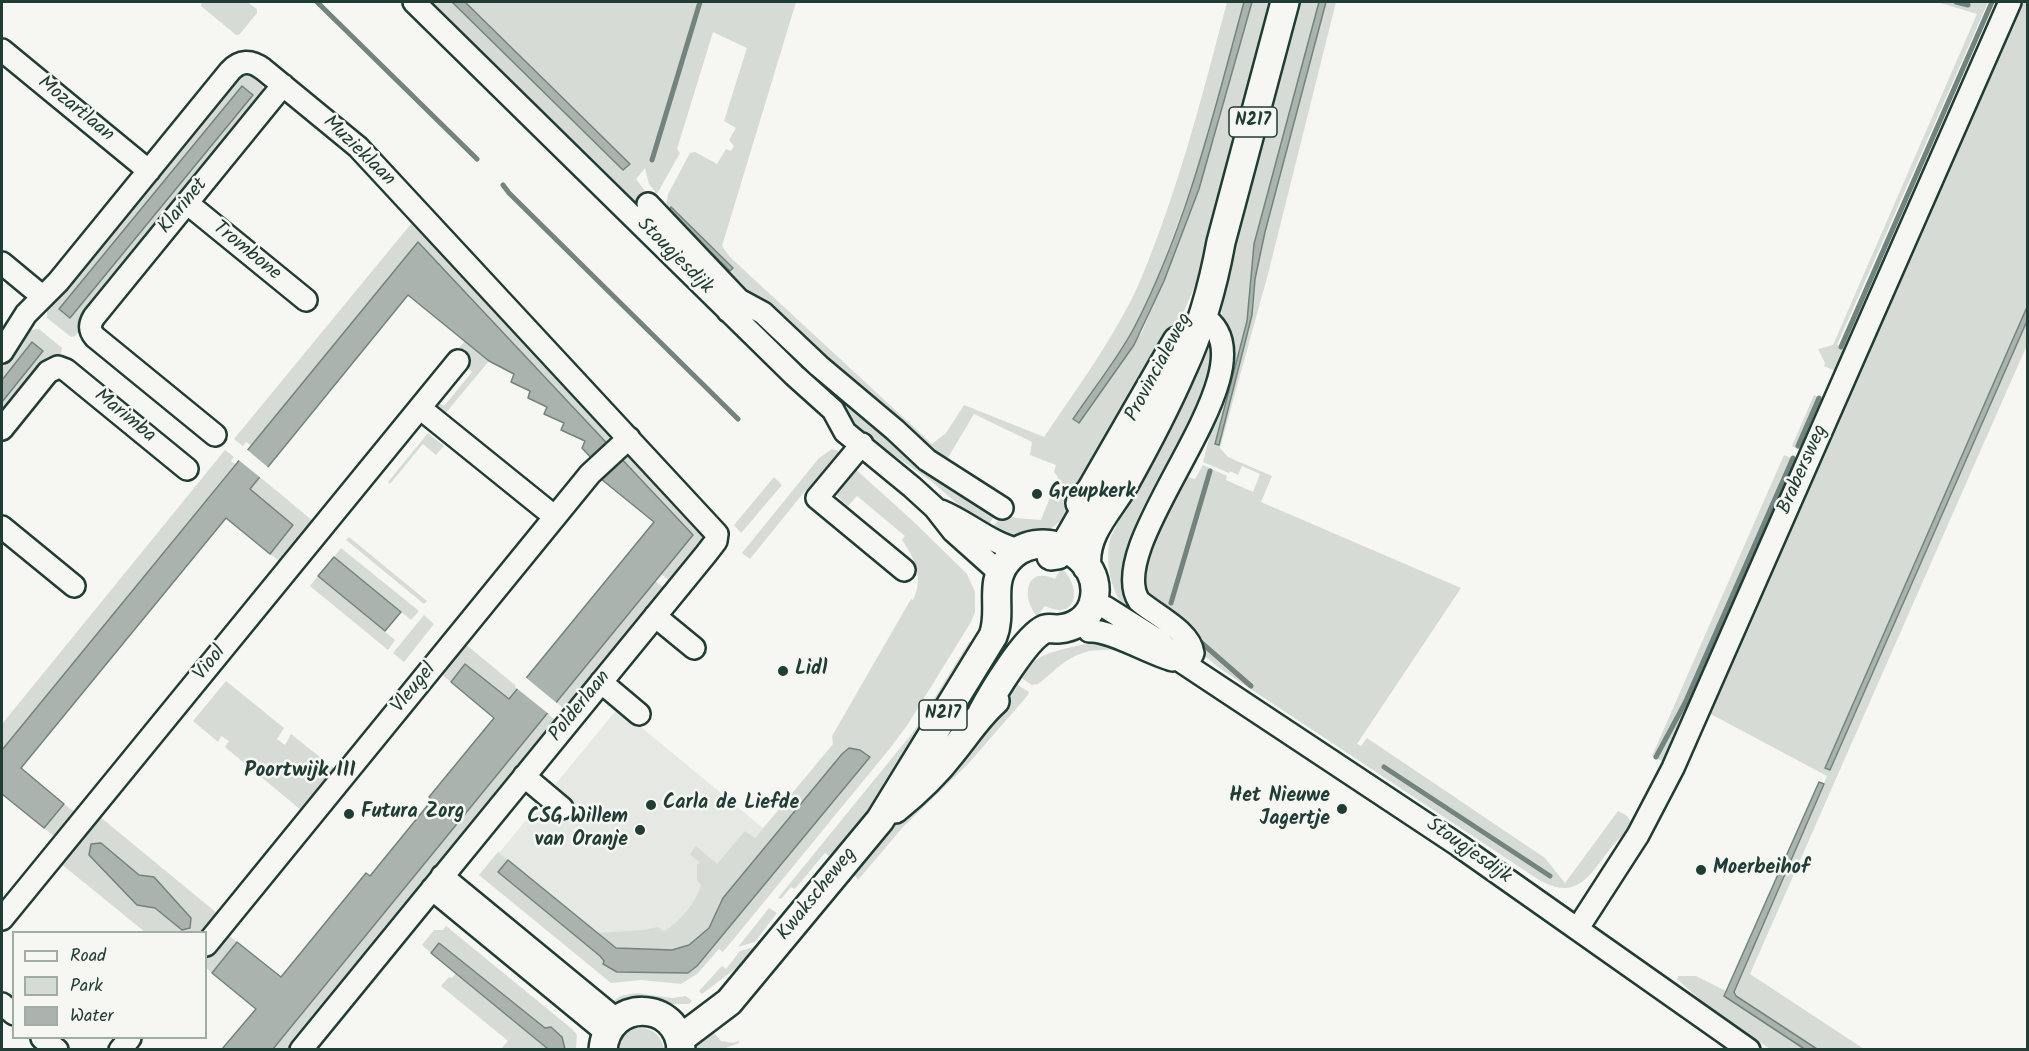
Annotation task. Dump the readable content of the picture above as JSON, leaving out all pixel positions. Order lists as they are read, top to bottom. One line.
{"streets":{"main road":["N217","Provincialeweg","Kwakscheweg"],"street":["Mozartlaan","Muzieklaan","Klarinet","Trombone","Stougjesdijk","Marimba","Brabersweg","Viool","Vleugel","Polderlaan"]},"crossings":[["Mozartlaan","Muzieklaan"],["N217","Stougjesdijk"],["N217","Provincialeweg"],["N217","Kwakscheweg"],["Muzieklaan","Klarinet"],["Muzieklaan","Vleugel"],["Muzieklaan","Polderlaan"],["Klarinet","Trombone"],["Stougjesdijk","Provincialeweg"],["Stougjesdijk","Brabersweg"],["Stougjesdijk","Kwakscheweg"]],"districts":["Poortwijk III"],"places":["Greupkerk","Lidl","Carla de Liefde","Het Nieuwe Jagertje","Futura Zorg","CSG Willem van Oranje","Moerbeihof"],"legend":["Road","Park","Water"]}
